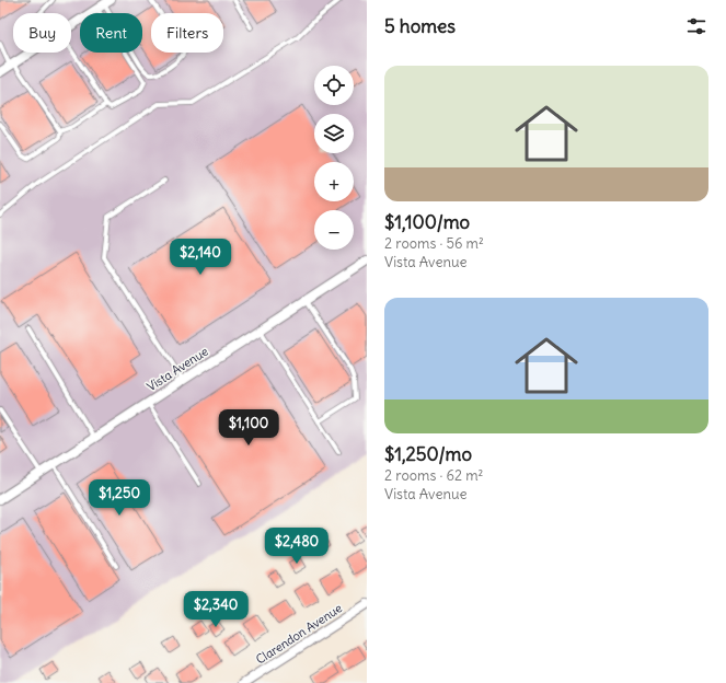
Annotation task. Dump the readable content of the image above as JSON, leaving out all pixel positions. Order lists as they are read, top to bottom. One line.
{"streets":{"street":["Vista Avenue","Clarendon Avenue"]},"page":{"heading":"5 homes","chip":["Buy","Rent","Filters"],"list":[{"name":"$1,100/mo","note":"2 rooms · 56 m² · Vista Avenue"},{"name":"$1,250/mo","note":"2 rooms · 62 m² · Vista Avenue"}],"map_buttons":["+","−"],"price":["$2,140","$1,100","$1,250","$2,480","$2,340"]}}
